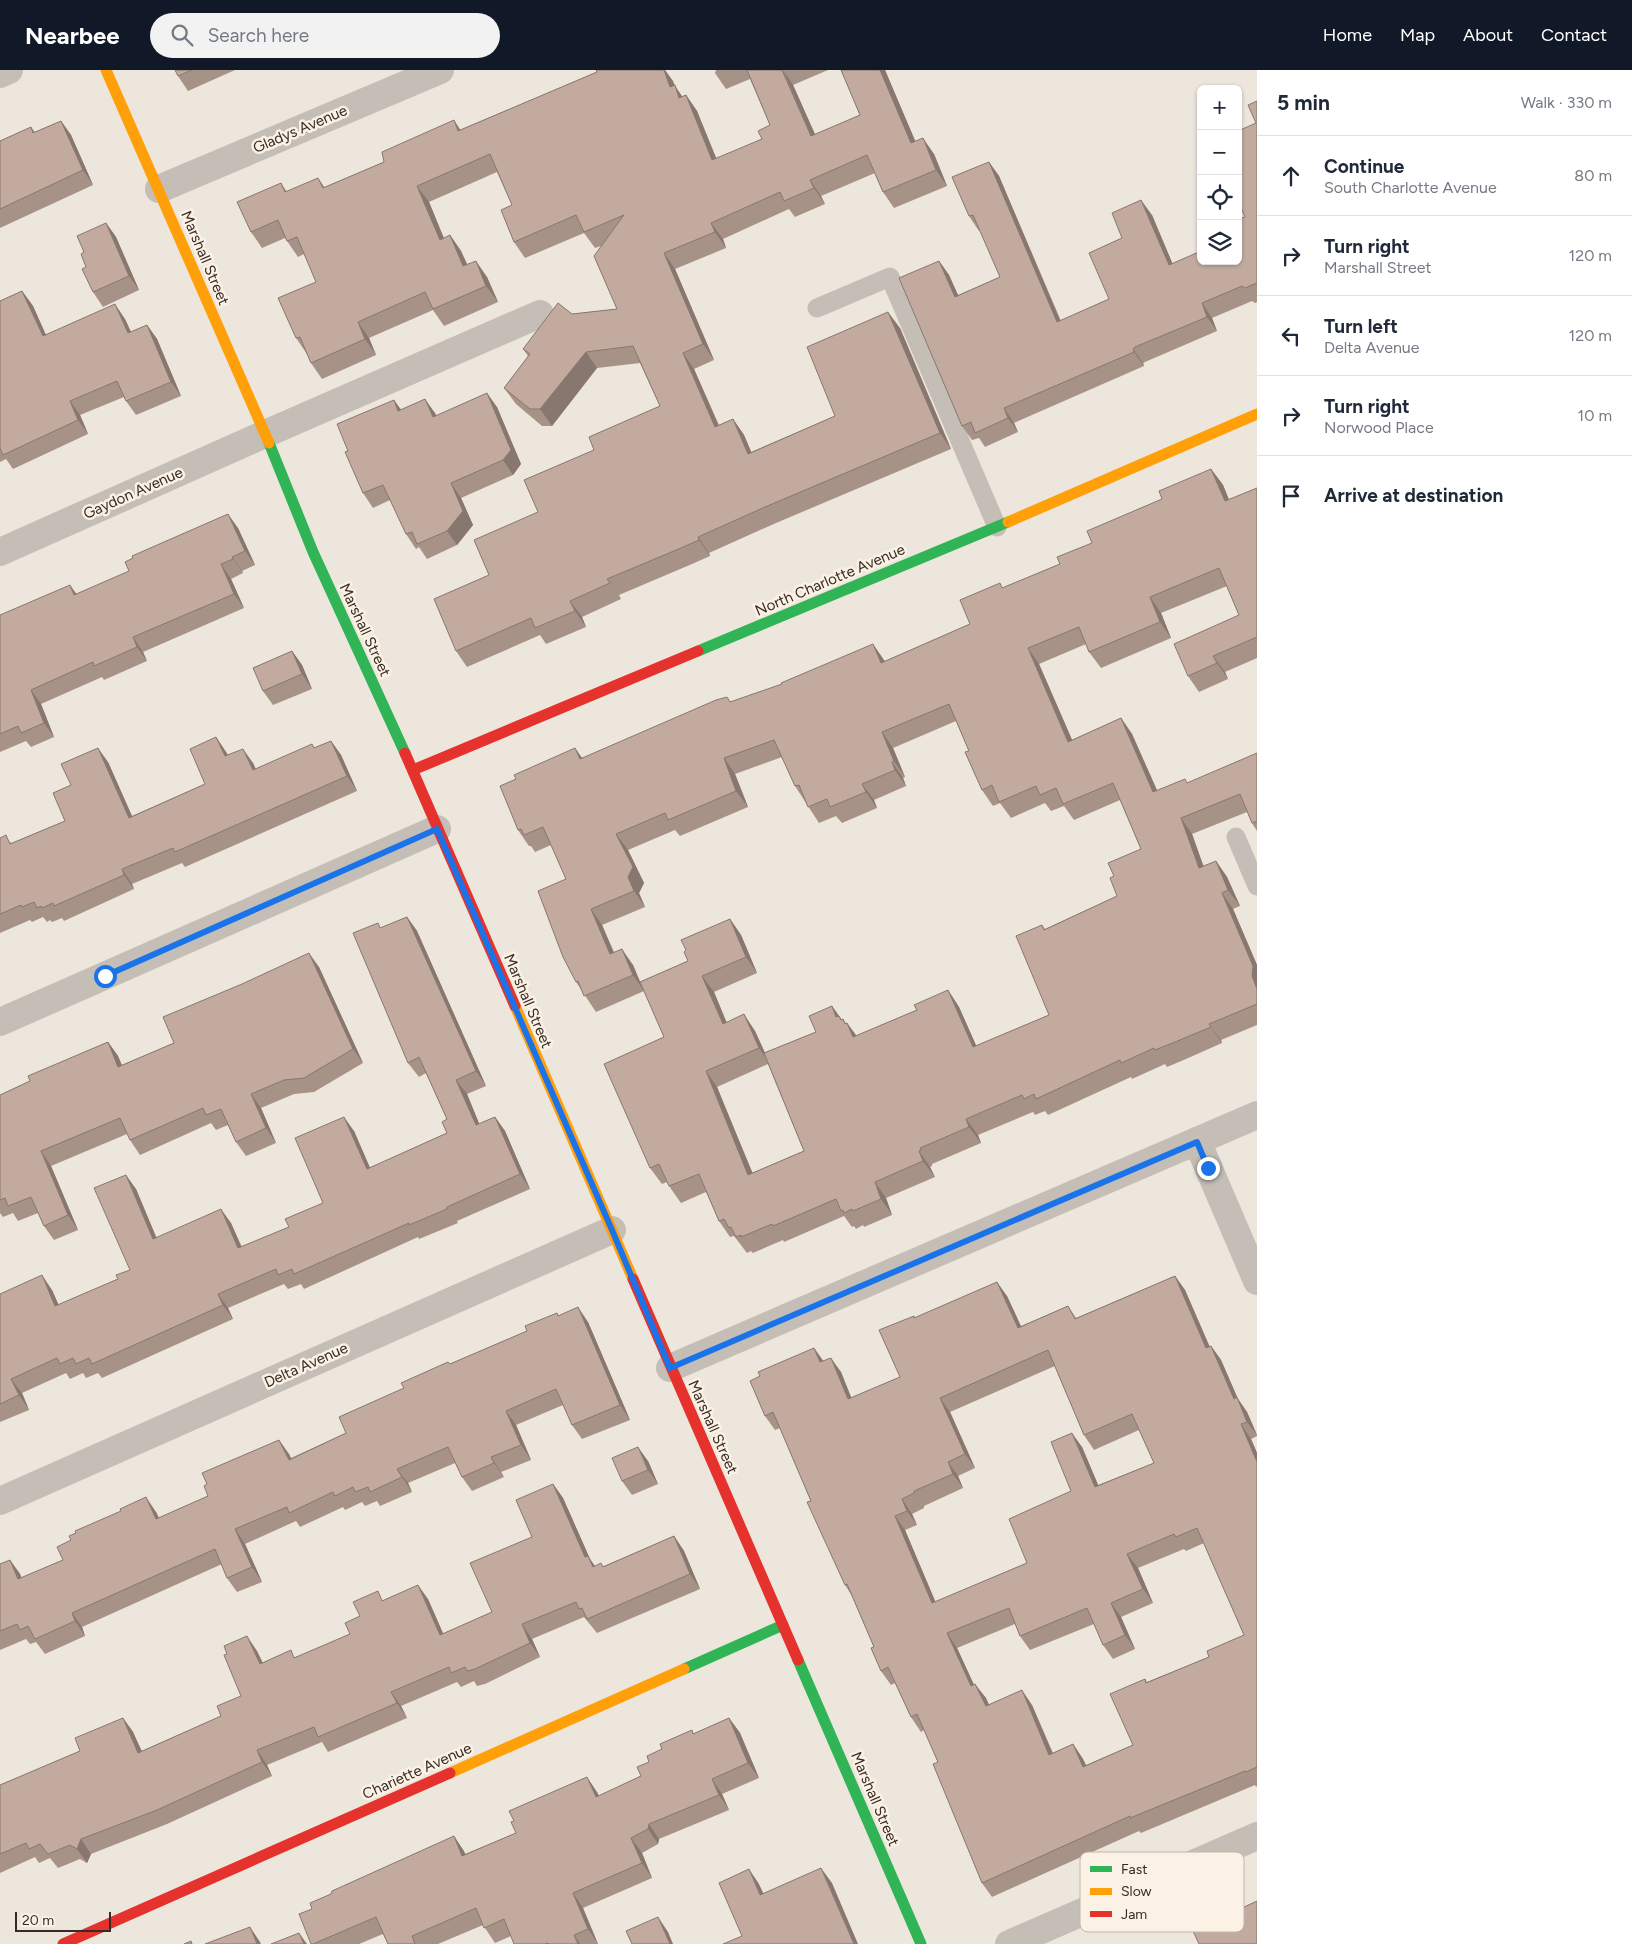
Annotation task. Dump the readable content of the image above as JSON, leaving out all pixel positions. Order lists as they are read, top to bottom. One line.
{"streets":{"street":["Gladys Avenue","Marshall Street","Gaydon Avenue","North Charlotte Avenue","Delta Avenue","Chariette Avenue"]},"crossings":[["Gladys Avenue","Marshall Street"],["Marshall Street","Gaydon Avenue"],["Marshall Street","North Charlotte Avenue"],["Marshall Street","Delta Avenue"],["Marshall Street","Chariette Avenue"]],"legend":["Fast","Slow","Jam"],"scale_bar":"20 m","page":{"header":"Nearbee","search":"Search here","nav":["Home","Map","About","Contact"],"heading":["5 min","Walk · 330 m"],"map_buttons":["+","−"],"list":[["Continue","South Charlotte Avenue","80 m"],["Turn right","Marshall Street","120 m"],["Turn left","Delta Avenue","120 m"],["Turn right","Norwood Place","10 m"],"Arrive at destination"],"scale":"20 m"}}
